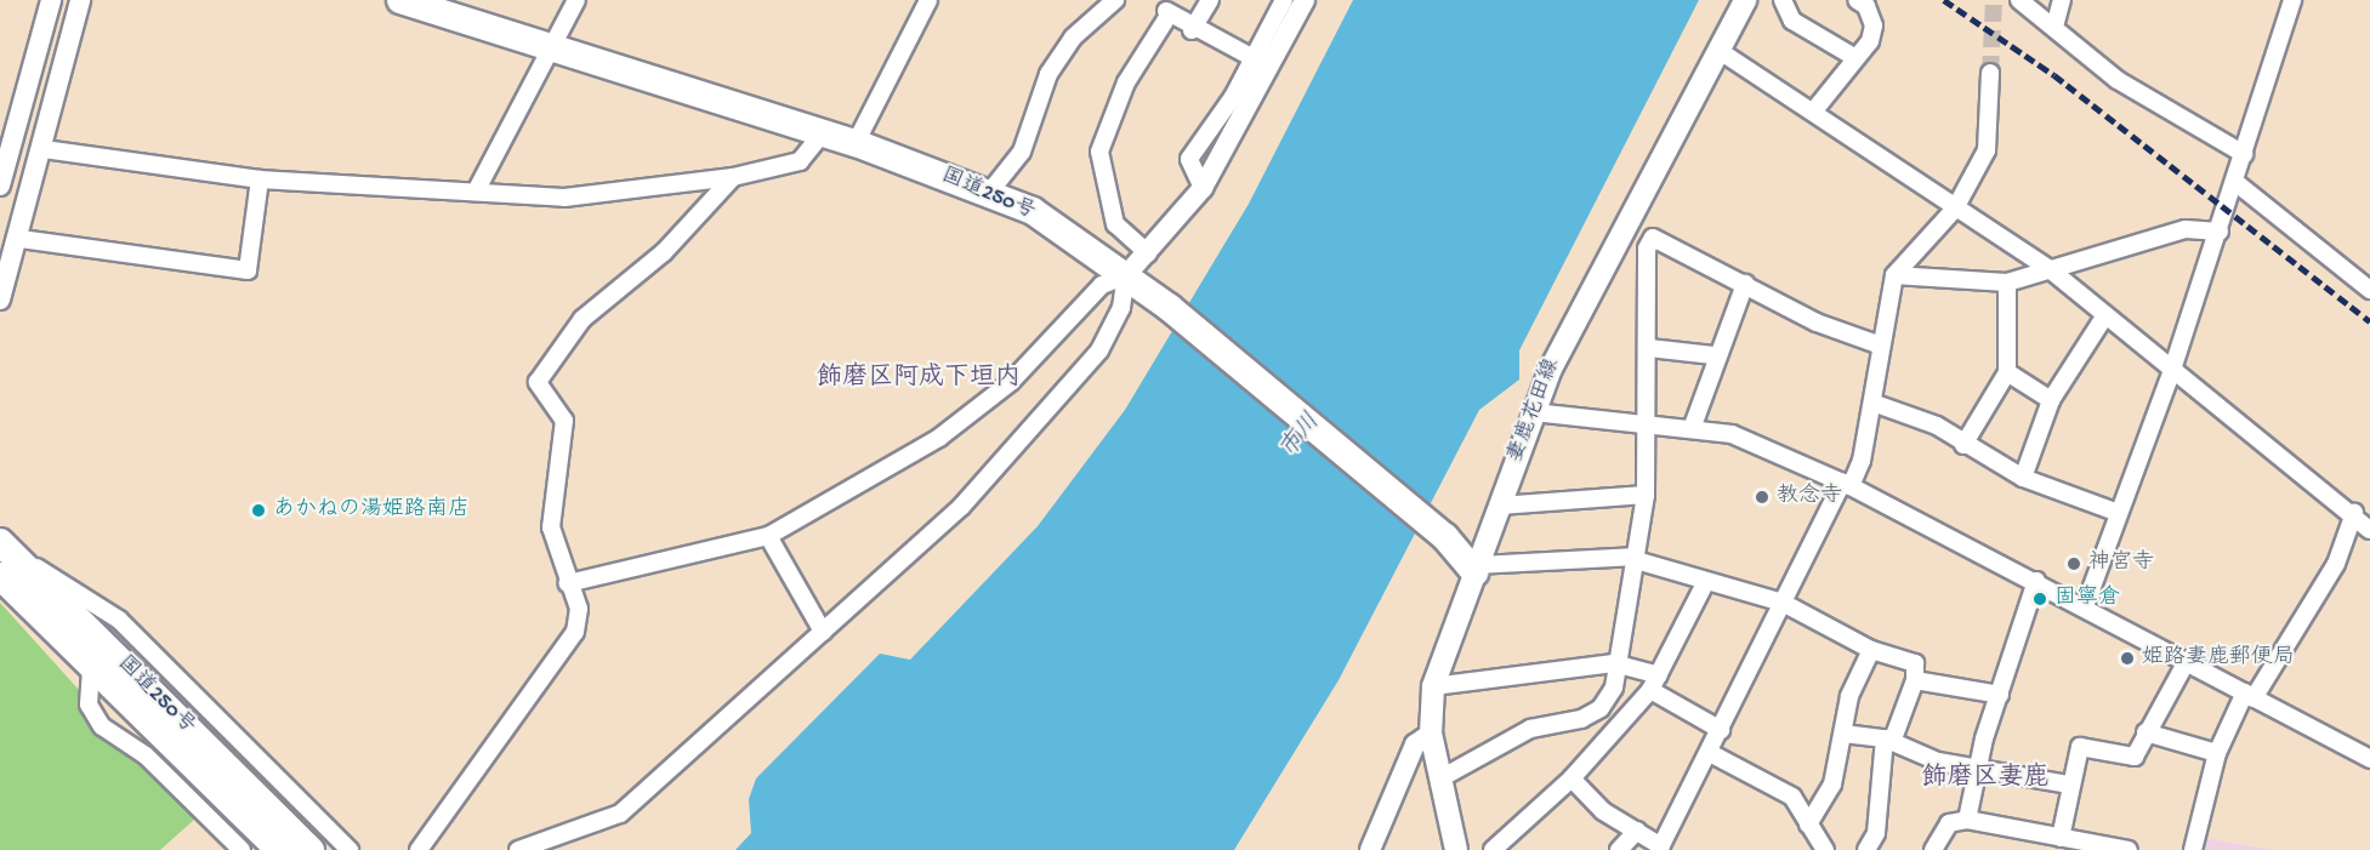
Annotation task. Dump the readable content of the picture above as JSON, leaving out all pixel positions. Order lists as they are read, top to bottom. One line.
{"streets":{"highway":["国道250号"],"main road":["妻鹿花田線"]},"crossings":[["国道250号","妻鹿花田線"]],"districts":["飾磨区阿成下垣内","飾磨区妻鹿"],"water":["市川"],"places":["教念寺","あかねの湯姫路南店","神宮寺","固寧倉","姫路妻鹿郵便局"]}
